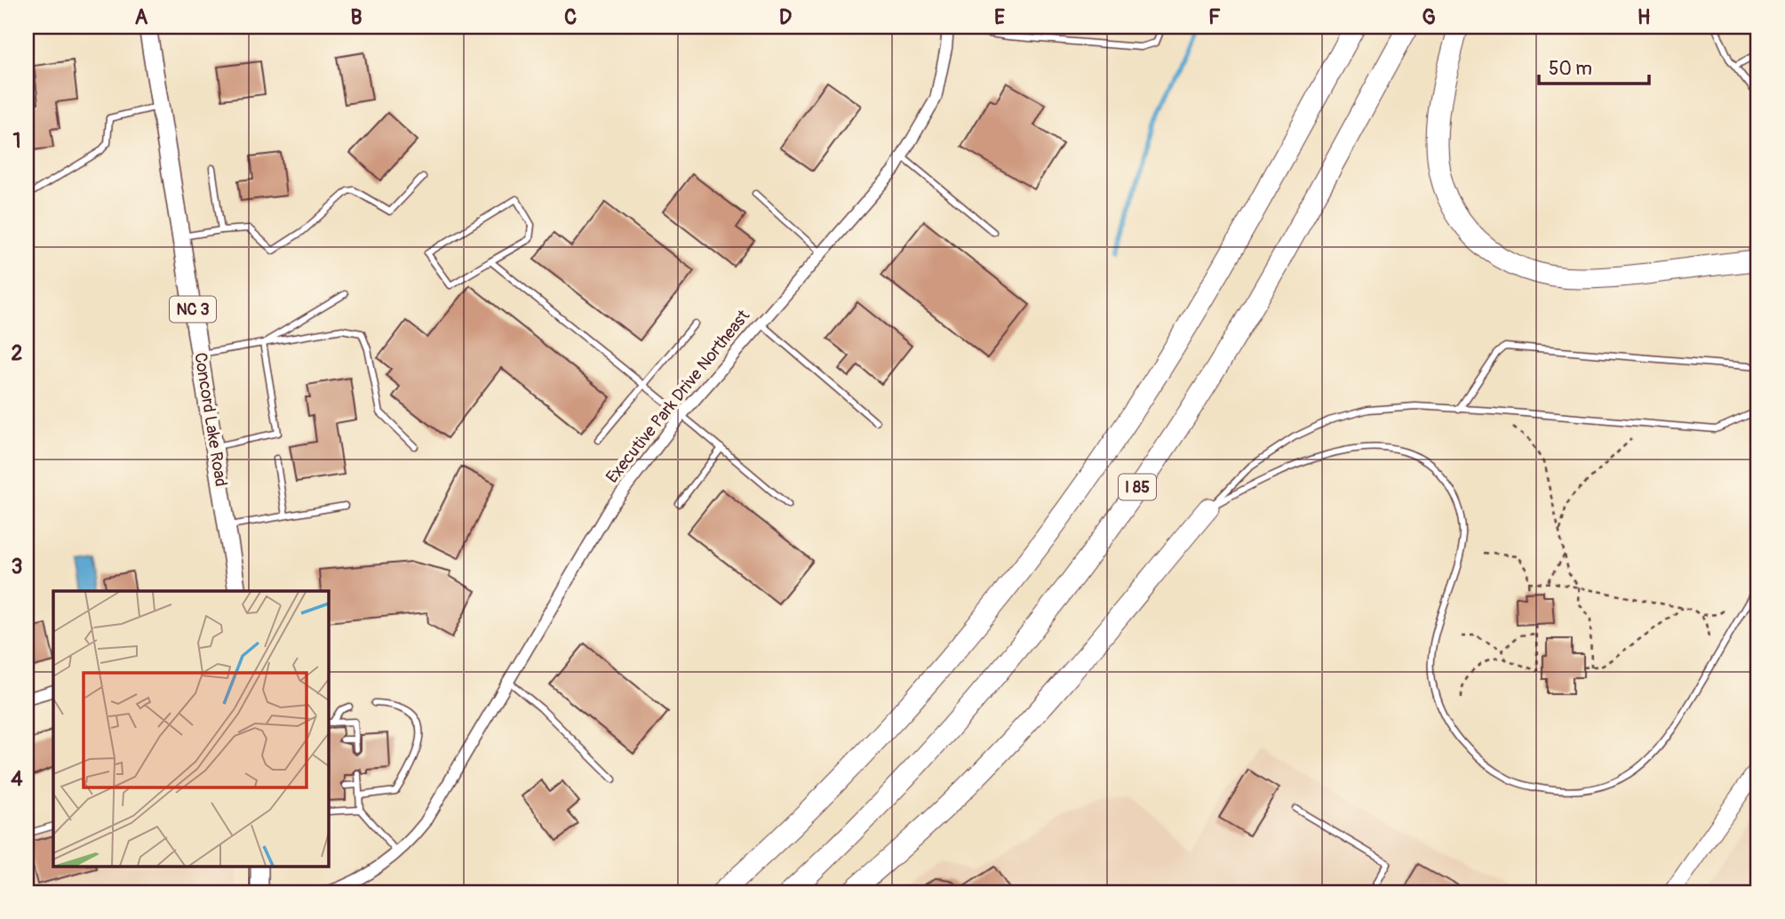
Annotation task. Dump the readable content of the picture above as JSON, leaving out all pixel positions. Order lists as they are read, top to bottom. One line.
{"streets":{"highway":["I 85"],"main road":["NC 3","Concord Lake Road"],"street":["Executive Park Drive Northeast"]},"scale_bar":"50 m","grid":{"columns":["A","B","C","D","E","F","G","H"],"rows":["1","2","3","4"]}}
